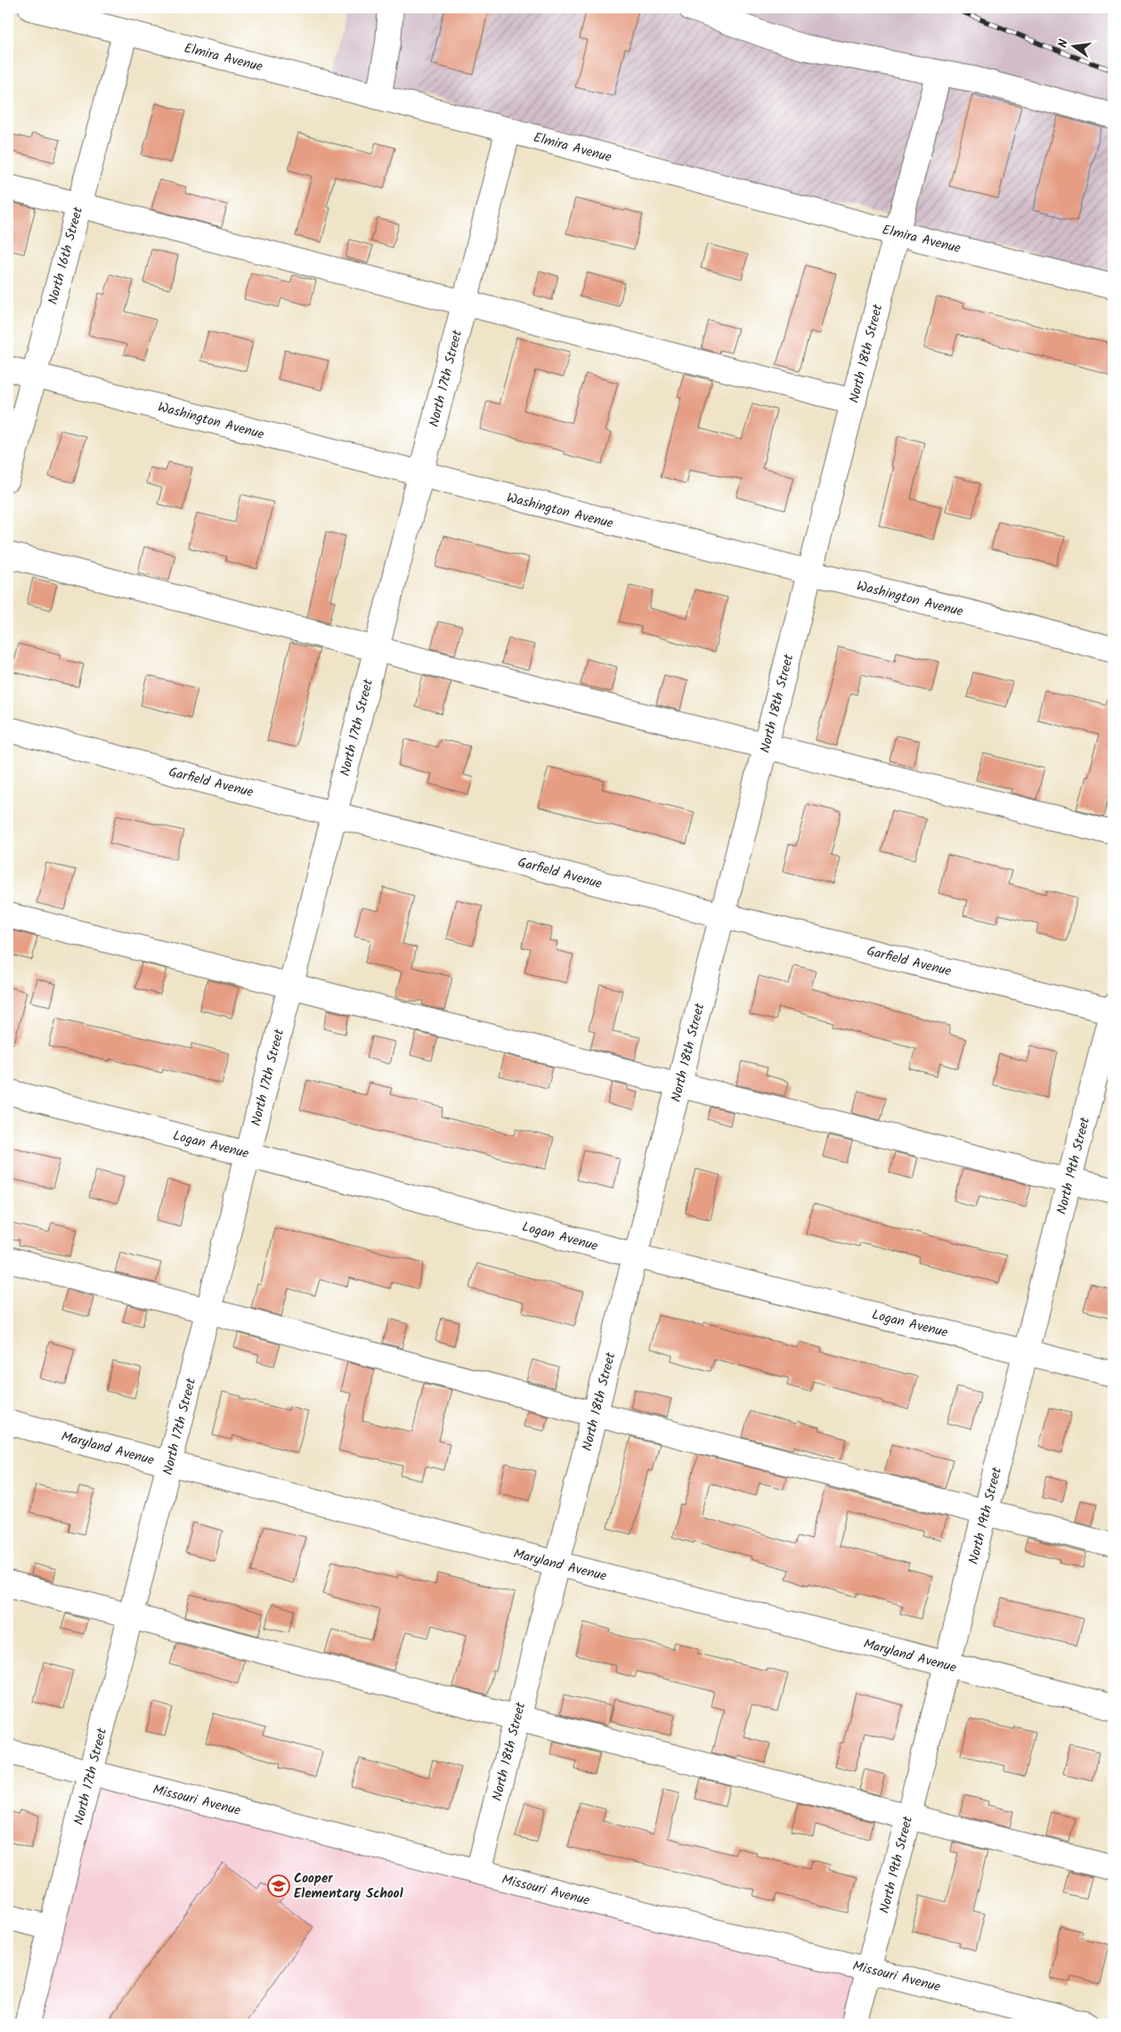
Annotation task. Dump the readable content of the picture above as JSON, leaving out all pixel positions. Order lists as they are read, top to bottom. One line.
{"streets":{"street":["Elmira Avenue","North 16th Street","North 18th Street","North 17th Street","Washington Avenue","Garfield Avenue","Logan Avenue","North 19th Street","Maryland Avenue","Missouri Avenue"]},"crossings":[["Elmira Avenue","North 16th Street"],["Elmira Avenue","North 18th Street"],["Elmira Avenue","North 17th Street"],["North 16th Street","Washington Avenue"],["North 18th Street","Washington Avenue"],["North 18th Street","Garfield Avenue"],["North 18th Street","Logan Avenue"],["North 18th Street","Maryland Avenue"],["North 18th Street","Missouri Avenue"],["North 17th Street","Washington Avenue"],["North 17th Street","Garfield Avenue"],["North 17th Street","Logan Avenue"],["North 17th Street","Maryland Avenue"],["North 17th Street","Missouri Avenue"],["Garfield Avenue","North 19th Street"],["Logan Avenue","North 19th Street"],["North 19th Street","Maryland Avenue"],["North 19th Street","Missouri Avenue"]],"places":{"school or university":["Cooper Elementary School"]},"north":"left"}
